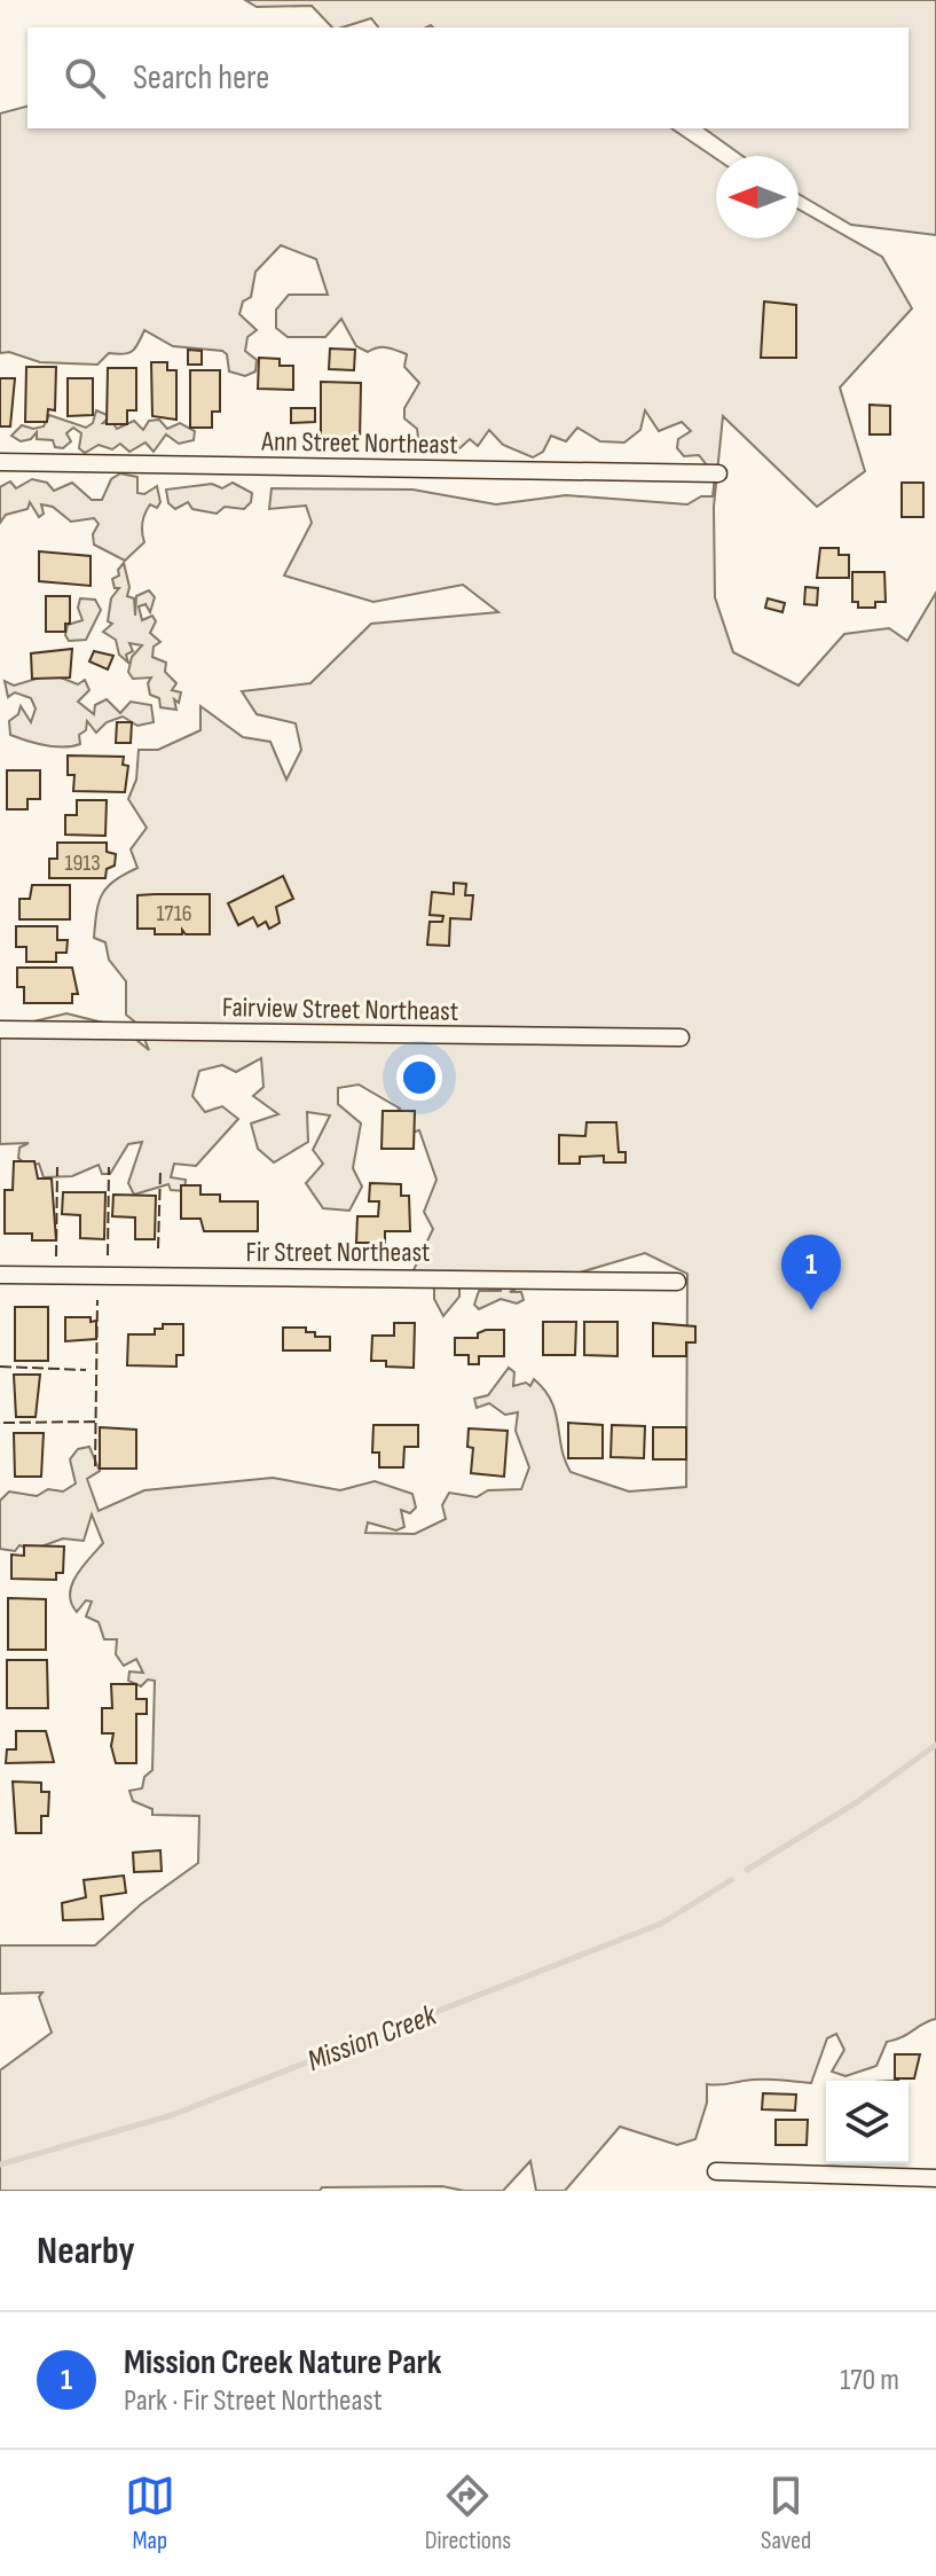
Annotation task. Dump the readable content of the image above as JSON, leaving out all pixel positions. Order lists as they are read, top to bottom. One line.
{"streets":{"street":["Ann Street Northeast","Fairview Street Northeast","Fir Street Northeast"]},"water":["Mission Creek"],"house_numbers":["1913","1716"],"north":"left","page":{"search":"Search here","pins":"1","heading":"Nearby","list":[{"mark":"1","name":"Mission Creek Nature Park","note":"Park · Fir Street Northeast","value":"170 m"}],"nav":["Map","Directions","Saved"]}}
